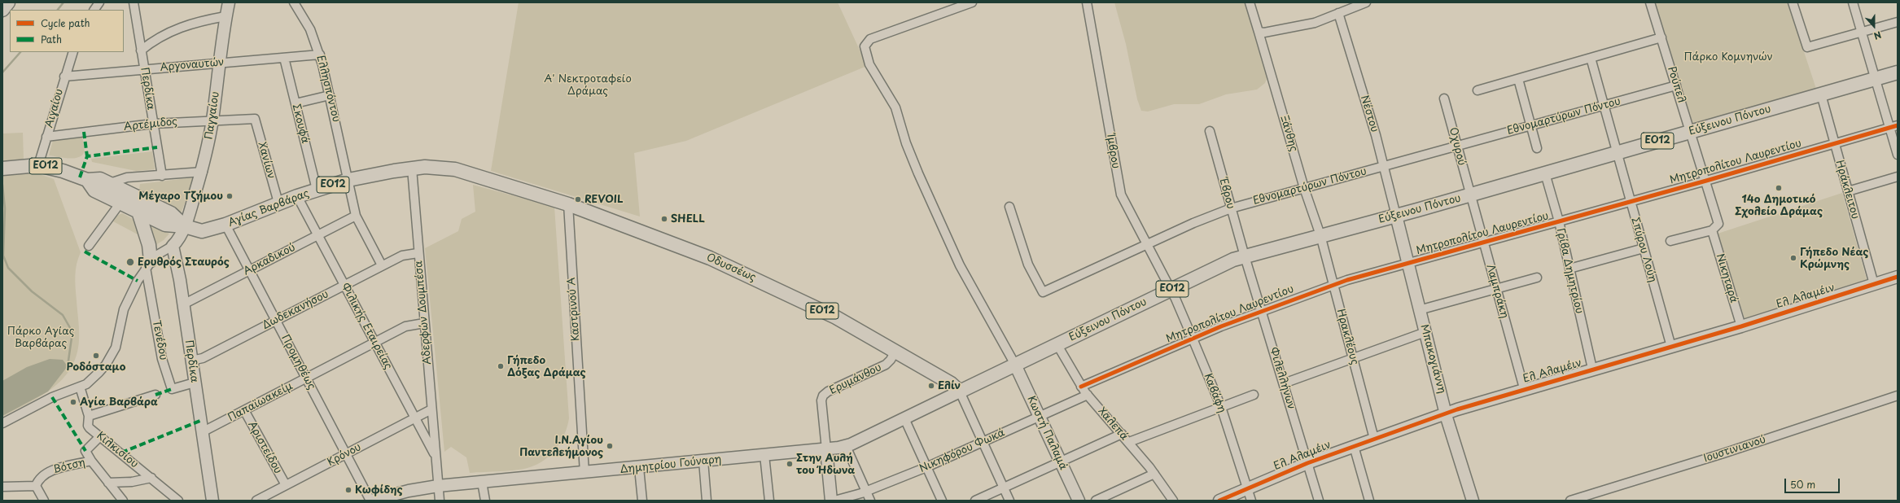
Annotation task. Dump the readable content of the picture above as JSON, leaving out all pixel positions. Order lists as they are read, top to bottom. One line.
{"streets":{"main road":["Εύξεινου Πόντου","ΕΟ12","Αγίας Βαρβάρας","Οδυσσέως"],"street":["Αργοναυτών","Ρούπελ","Περδίκα","Ελλησπόντου","Αιγαίου","Νέστου","Παγγαίου","Εθνομαρτύρων Πόντου","Σκουφά","Αρτέμιδος","Ξάνθης","Οχυρού","Ίμβρου","Χανίων","Μητροπολίτου Λαυρεντίου","Ηράκλειτου","Έβρου","Σπύρου Λούη","Αρκαδικού","Γρίβα Δημητρίου","Νικηταρά","Λαμπράκη","Ελ Αλαμέιν","Καστρινού Α","Δωδεκανήσου","Αδερφών Δουμπέσα","Φιλικής Εταιρείας","Ηρακλέους","Τενέδου","Μπακογιάννη","Προμηθέως","Φιλελλήνων","Ερυμάνθου","Καβάφη","Παπαϊωακείμ","Χαλεπά","Κωστή Παλαμά","Αριστείδου","Ιουστινιανού","Κιλκισίου","Νικηφόρου Φωκά","Κρόνου","Δημητρίου Γούναρη","Βότση"]},"crossings":[["Αργοναυτών","Περδίκα"],["Αργοναυτών","Ελλησπόντου"],["Αργοναυτών","Αιγαίου"],["Αργοναυτών","Παγγαίου"],["Αργοναυτών","Σκουφά"],["Ρούπελ","Εθνομαρτύρων Πόντου"],["Ρούπελ","Εύξεινου Πόντου"],["Ρούπελ","Νικηταρά"],["Περδίκα","Αρτέμιδος"],["Περδίκα","Αρκαδικού"],["Περδίκα","Δωδεκανήσου"],["Περδίκα","Τενέδου"],["Περδίκα","Παπαϊωακείμ"],["Ελλησπόντου","Αγίας Βαρβάρας"],["Ελλησπόντου","Αρκαδικού"],["Ελλησπόντου","Δωδεκανήσου"],["Αιγαίου","Αρτέμιδος"],["Αιγαίου","ΕΟ12"],["Νέστου","Εθνομαρτύρων Πόντου"],["Νέστου","Εύξεινου Πόντου"],["Νέστου","Μπακογιάννη"],["Παγγαίου","Αρτέμιδος"],["Παγγαίου","ΕΟ12"],["Παγγαίου","Αγίας Βαρβάρας"],["Εθνομαρτύρων Πόντου","Ξάνθης"],["Εθνομαρτύρων Πόντου","Οχυρού"],["Εθνομαρτύρων Πόντου","Ίμβρου"],["Εθνομαρτύρων Πόντου","Έβρου"],["Εθνομαρτύρων Πόντου","Σπύρου Λούη"],["Εύξεινου Πόντου","Ξάνθης"],["Εύξεινου Πόντου","Οχυρού"],["Εύξεινου Πόντου","Ίμβρου"],["Εύξεινου Πόντου","Ηράκλειτου"],["Εύξεινου Πόντου","Έβρου"],["Εύξεινου Πόντου","Σπύρου Λούη"],["Εύξεινου Πόντου","Οδυσσέως"],["Εύξεινου Πόντου","Γρίβα Δημητρίου"],["Εύξεινου Πόντου","Νικηταρά"],["Εύξεινου Πόντου","Λαμπράκη"],["Εύξεινου Πόντου","Ηρακλέους"],["Εύξεινου Πόντου","Μπακογιάννη"],["Εύξεινου Πόντου","Φιλελλήνων"],["Εύξεινου Πόντου","Καβάφη"],["Εύξεινου Πόντου","Χαλεπά"],["Εύξεινου Πόντου","Κωστή Παλαμά"],["Εύξεινου Πόντου","Δημητρίου Γούναρη"],["Σκουφά","Αγίας Βαρβάρας"],["Αρτέμιδος","Χανίων"],["Ξάνθης","Ηρακλέους"],["ΕΟ12","Αγίας Βαρβάρας"],["Οχυρού","Λαμπράκη"],["Ίμβρου","Καβάφη"],["Χανίων","Αγίας Βαρβάρας"],["Μητροπολίτου Λαυρεντίου","Ηράκλειτου"],["Μητροπολίτου Λαυρεντίου","Σπύρου Λούη"],["Μητροπολίτου Λαυρεντίου","Γρίβα Δημητρίου"],["Μητροπολίτου Λαυρεντίου","Νικηταρά"],["Μητροπολίτου Λαυρεντίου","Λαμπράκη"],["Μητροπολίτου Λαυρεντίου","Ηρακλέους"],["Μητροπολίτου Λαυρεντίου","Μπακογιάννη"],["Μητροπολίτου Λαυρεντίου","Φιλελλήνων"],["Μητροπολίτου Λαυρεντίου","Καβάφη"],["Μητροπολίτου Λαυρεντίου","Χαλεπά"],["Ηράκλειτου","Ελ Αλαμέιν"],["Έβρου","Φιλελλήνων"],["Αγίας Βαρβάρας","Οδυσσέως"],["Αγίας Βαρβάρας","Αδερφών Δουμπέσα"],["Αγίας Βαρβάρας","Φιλικής Εταιρείας"],["Αγίας Βαρβάρας","Προμηθέως"],["Σπύρου Λούη","Ελ Αλαμέιν"],["Αρκαδικού","Φιλικής Εταιρείας"],["Αρκαδικού","Προμηθέως"],["Οδυσσέως","Καστρινού Α"],["Οδυσσέως","Ερυμάνθου"],["Οδυσσέως","Δημητρίου Γούναρη"],["Γρίβα Δημητρίου","Ελ Αλαμέιν"],["Νικηταρά","Ελ Αλαμέιν"],["Λαμπράκη","Ελ Αλαμέιν"],["Ελ Αλαμέιν","Ηρακλέους"],["Ελ Αλαμέιν","Μπακογιάννη"],["Ελ Αλαμέιν","Φιλελλήνων"],["Ελ Αλαμέιν","Καβάφη"],["Καστρινού Α","Δημητρίου Γούναρη"],["Δωδεκανήσου","Αδερφών Δουμπέσα"],["Δωδεκανήσου","Φιλικής Εταιρείας"],["Δωδεκανήσου","Προμηθέως"],["Αδερφών Δουμπέσα","Φιλικής Εταιρείας"],["Αδερφών Δουμπέσα","Παπαϊωακείμ"],["Αδερφών Δουμπέσα","Κρόνου"],["Αδερφών Δουμπέσα","Δημητρίου Γούναρη"],["Φιλικής Εταιρείας","Παπαϊωακείμ"],["Φιλικής Εταιρείας","Κρόνου"],["Προμηθέως","Παπαϊωακείμ"],["Προμηθέως","Κρόνου"],["Προμηθέως","Δημητρίου Γούναρη"],["Ερυμάνθου","Δημητρίου Γούναρη"],["Παπαϊωακείμ","Αριστείδου"],["Χαλεπά","Νικηφόρου Φωκά"],["Κωστή Παλαμά","Νικηφόρου Φωκά"],["Αριστείδου","Κρόνου"],["Κιλκισίου","Βότση"]],"parks":["Πάρκο Κομνηνών","Α' Νεκτροταφείο Δράμας","Πάρκο Αγίας Βαρβάρας"],"places":["14ο Δημοτικό Σχολείο Δράμας","Μέγαρο Τζήμου","REVOIL","SHELL","Γήπεδο Νέας Κρώμνης","Ερυθρός Σταυρός","Ροδόσταμο","Γήπεδο Δόξας Δράμας","Ελίν","Αγία Βαρβάρα","Ι.Ν.Αγίου Παντελεήμονος","Στην Αυλή του Ήδωνα","Κωφίδης"],"legend":["Cycle path","Path"],"scale_bar":"50 m","north":"bottom"}
